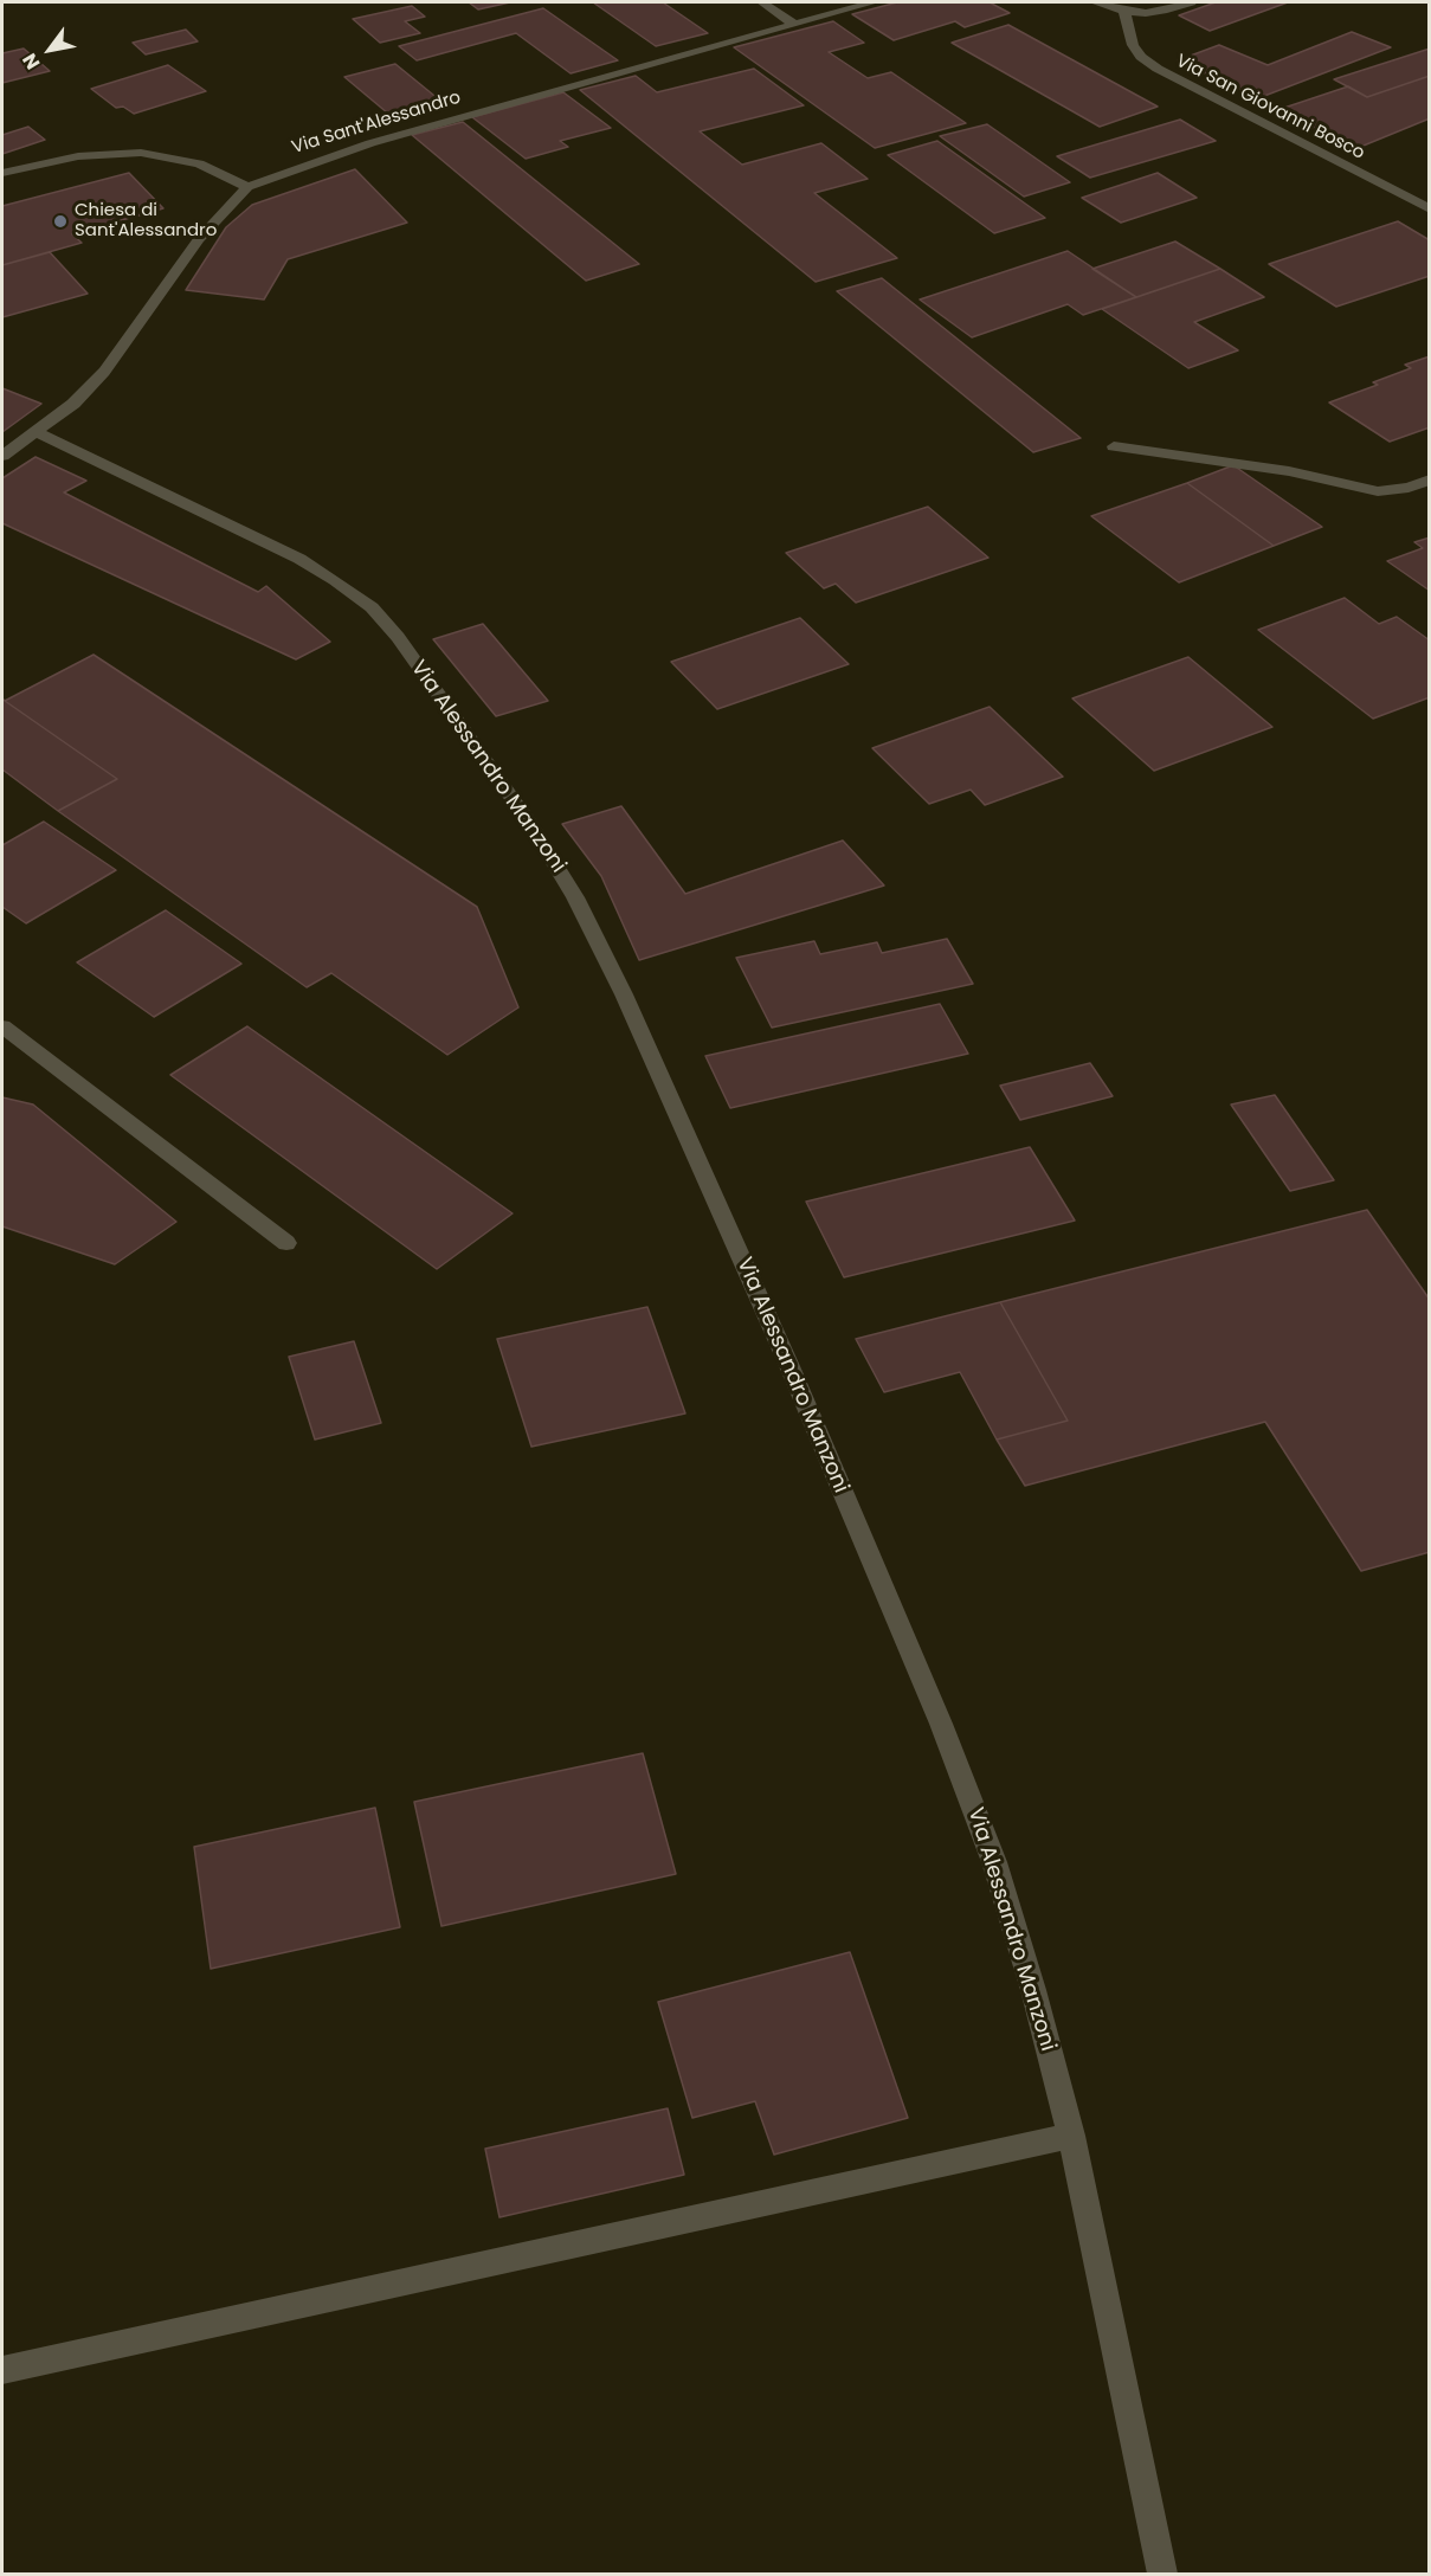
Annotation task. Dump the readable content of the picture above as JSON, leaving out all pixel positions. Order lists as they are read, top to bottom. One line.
{"streets":{"street":["Via San Giovanni Bosco","Via Sant'Alessandro","Via Alessandro Manzoni"]},"crossings":[["Via Sant'Alessandro","Via Alessandro Manzoni"]],"places":["Chiesa di Sant'Alessandro"],"north":"bottom left"}
